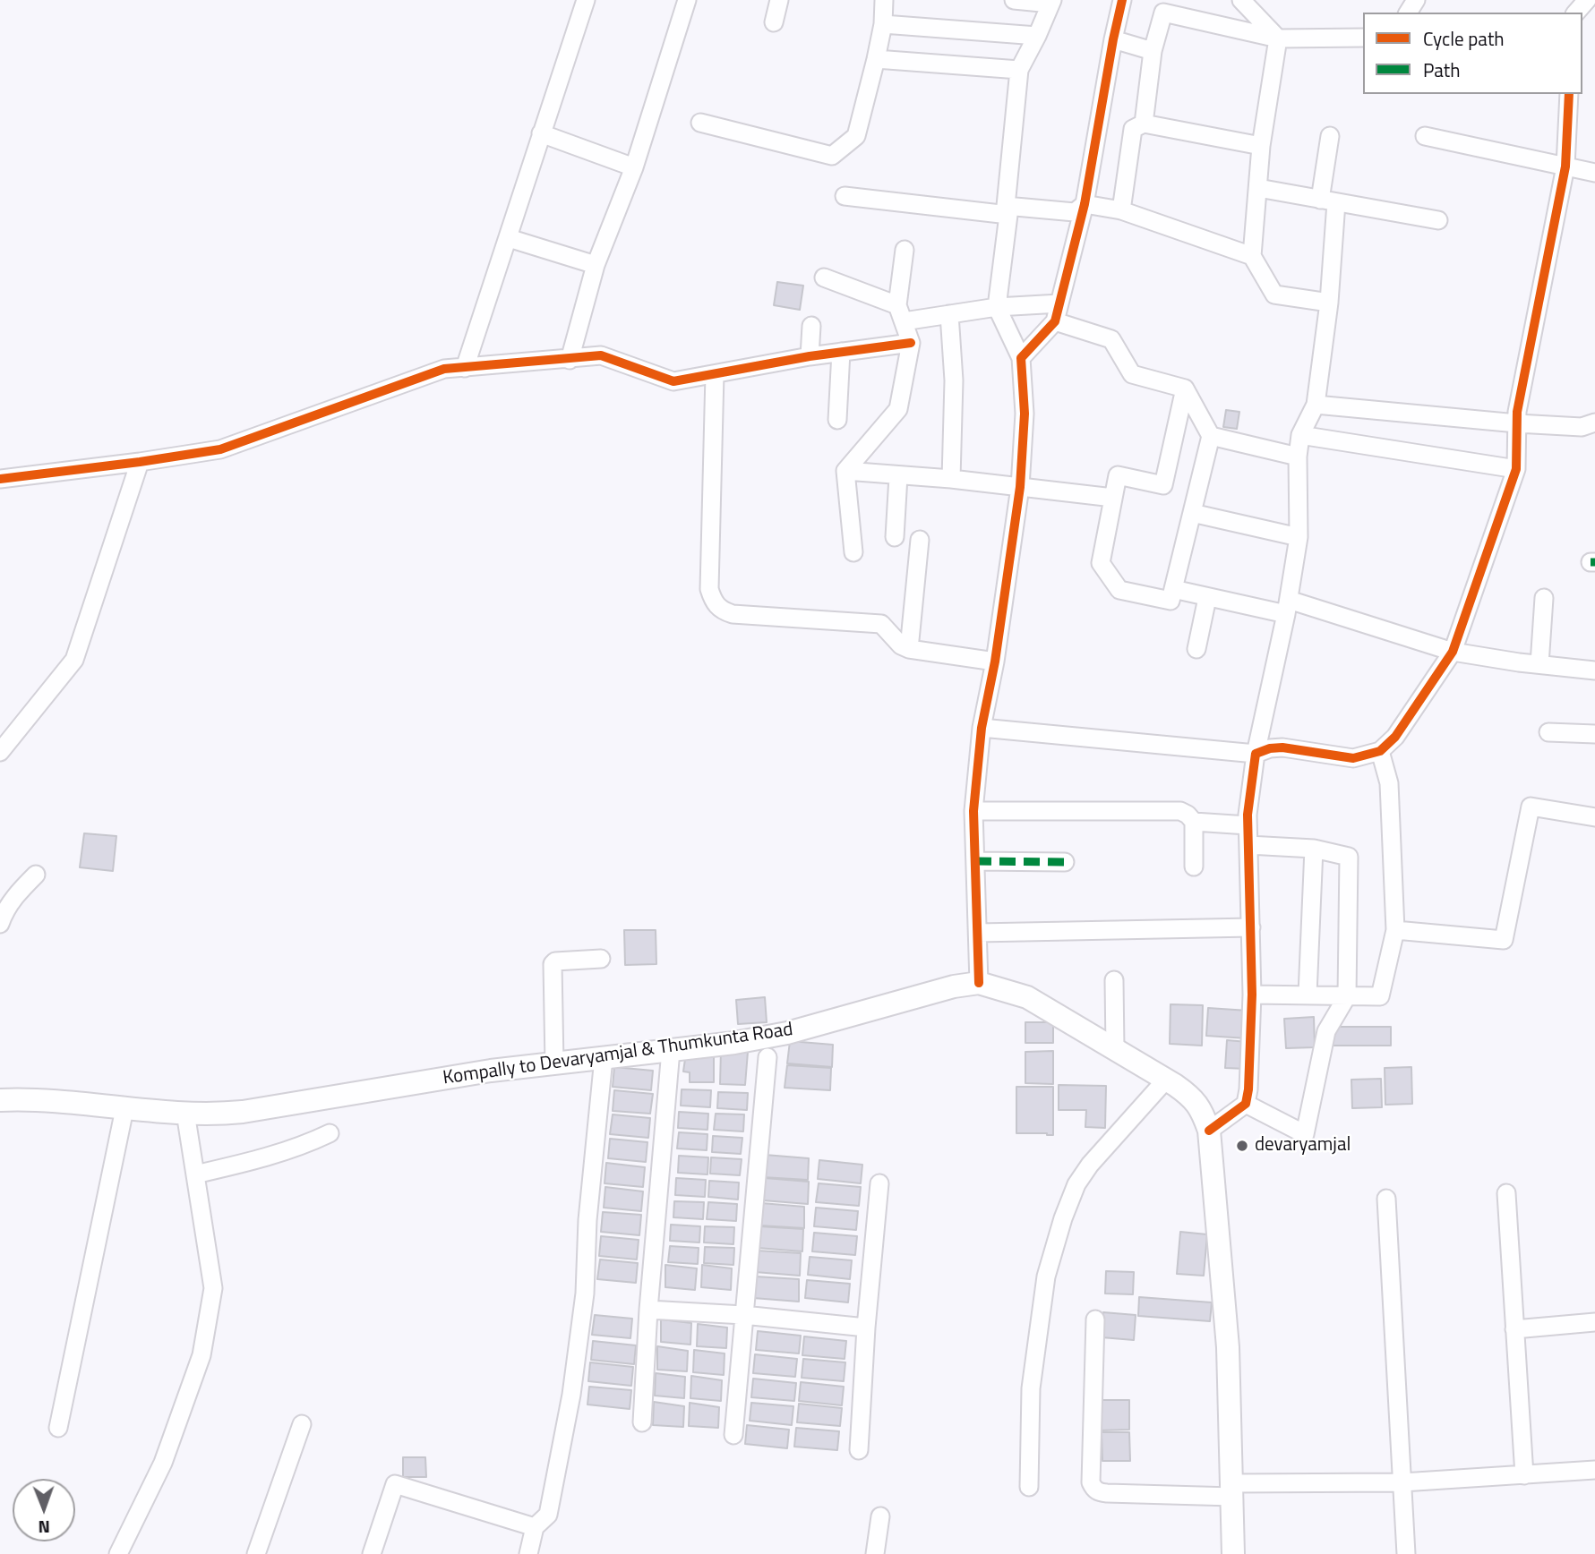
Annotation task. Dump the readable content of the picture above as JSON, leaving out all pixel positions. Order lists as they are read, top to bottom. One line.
{"streets":{"main road":["Kompally to Devaryamjal & Thumkunta Road"]},"places":["devaryamjal"],"legend":["Cycle path","Path"],"north":"bottom"}
